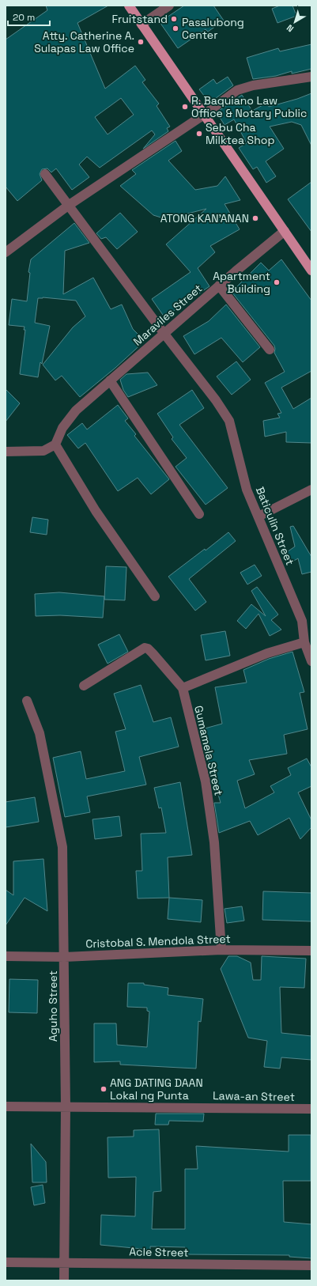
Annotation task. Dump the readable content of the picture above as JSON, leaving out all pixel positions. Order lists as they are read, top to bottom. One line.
{"streets":{"street":["Maraviles Street","Baticulin Street","Gumamela Street","Cristobal S. Mendola Street","Aguho Street","Lawa-an Street","Acle Street"]},"crossings":[["Maraviles Street","Baticulin Street"],["Gumamela Street","Cristobal S. Mendola Street"],["Cristobal S. Mendola Street","Aguho Street"],["Aguho Street","Lawa-an Street"],["Aguho Street","Acle Street"]],"places":["Fruitstand","Pasalubong Center","Atty. Catherine A. Sulapas Law Office","R. Baquiano Law Office & Notary Public","Sebu Cha Milktea Shop","ATONG KAN'ANAN","Apartment Building","ANG DATING DAAN Lokal ng Punta"],"scale_bar":"20 m","north":"bottom left"}
